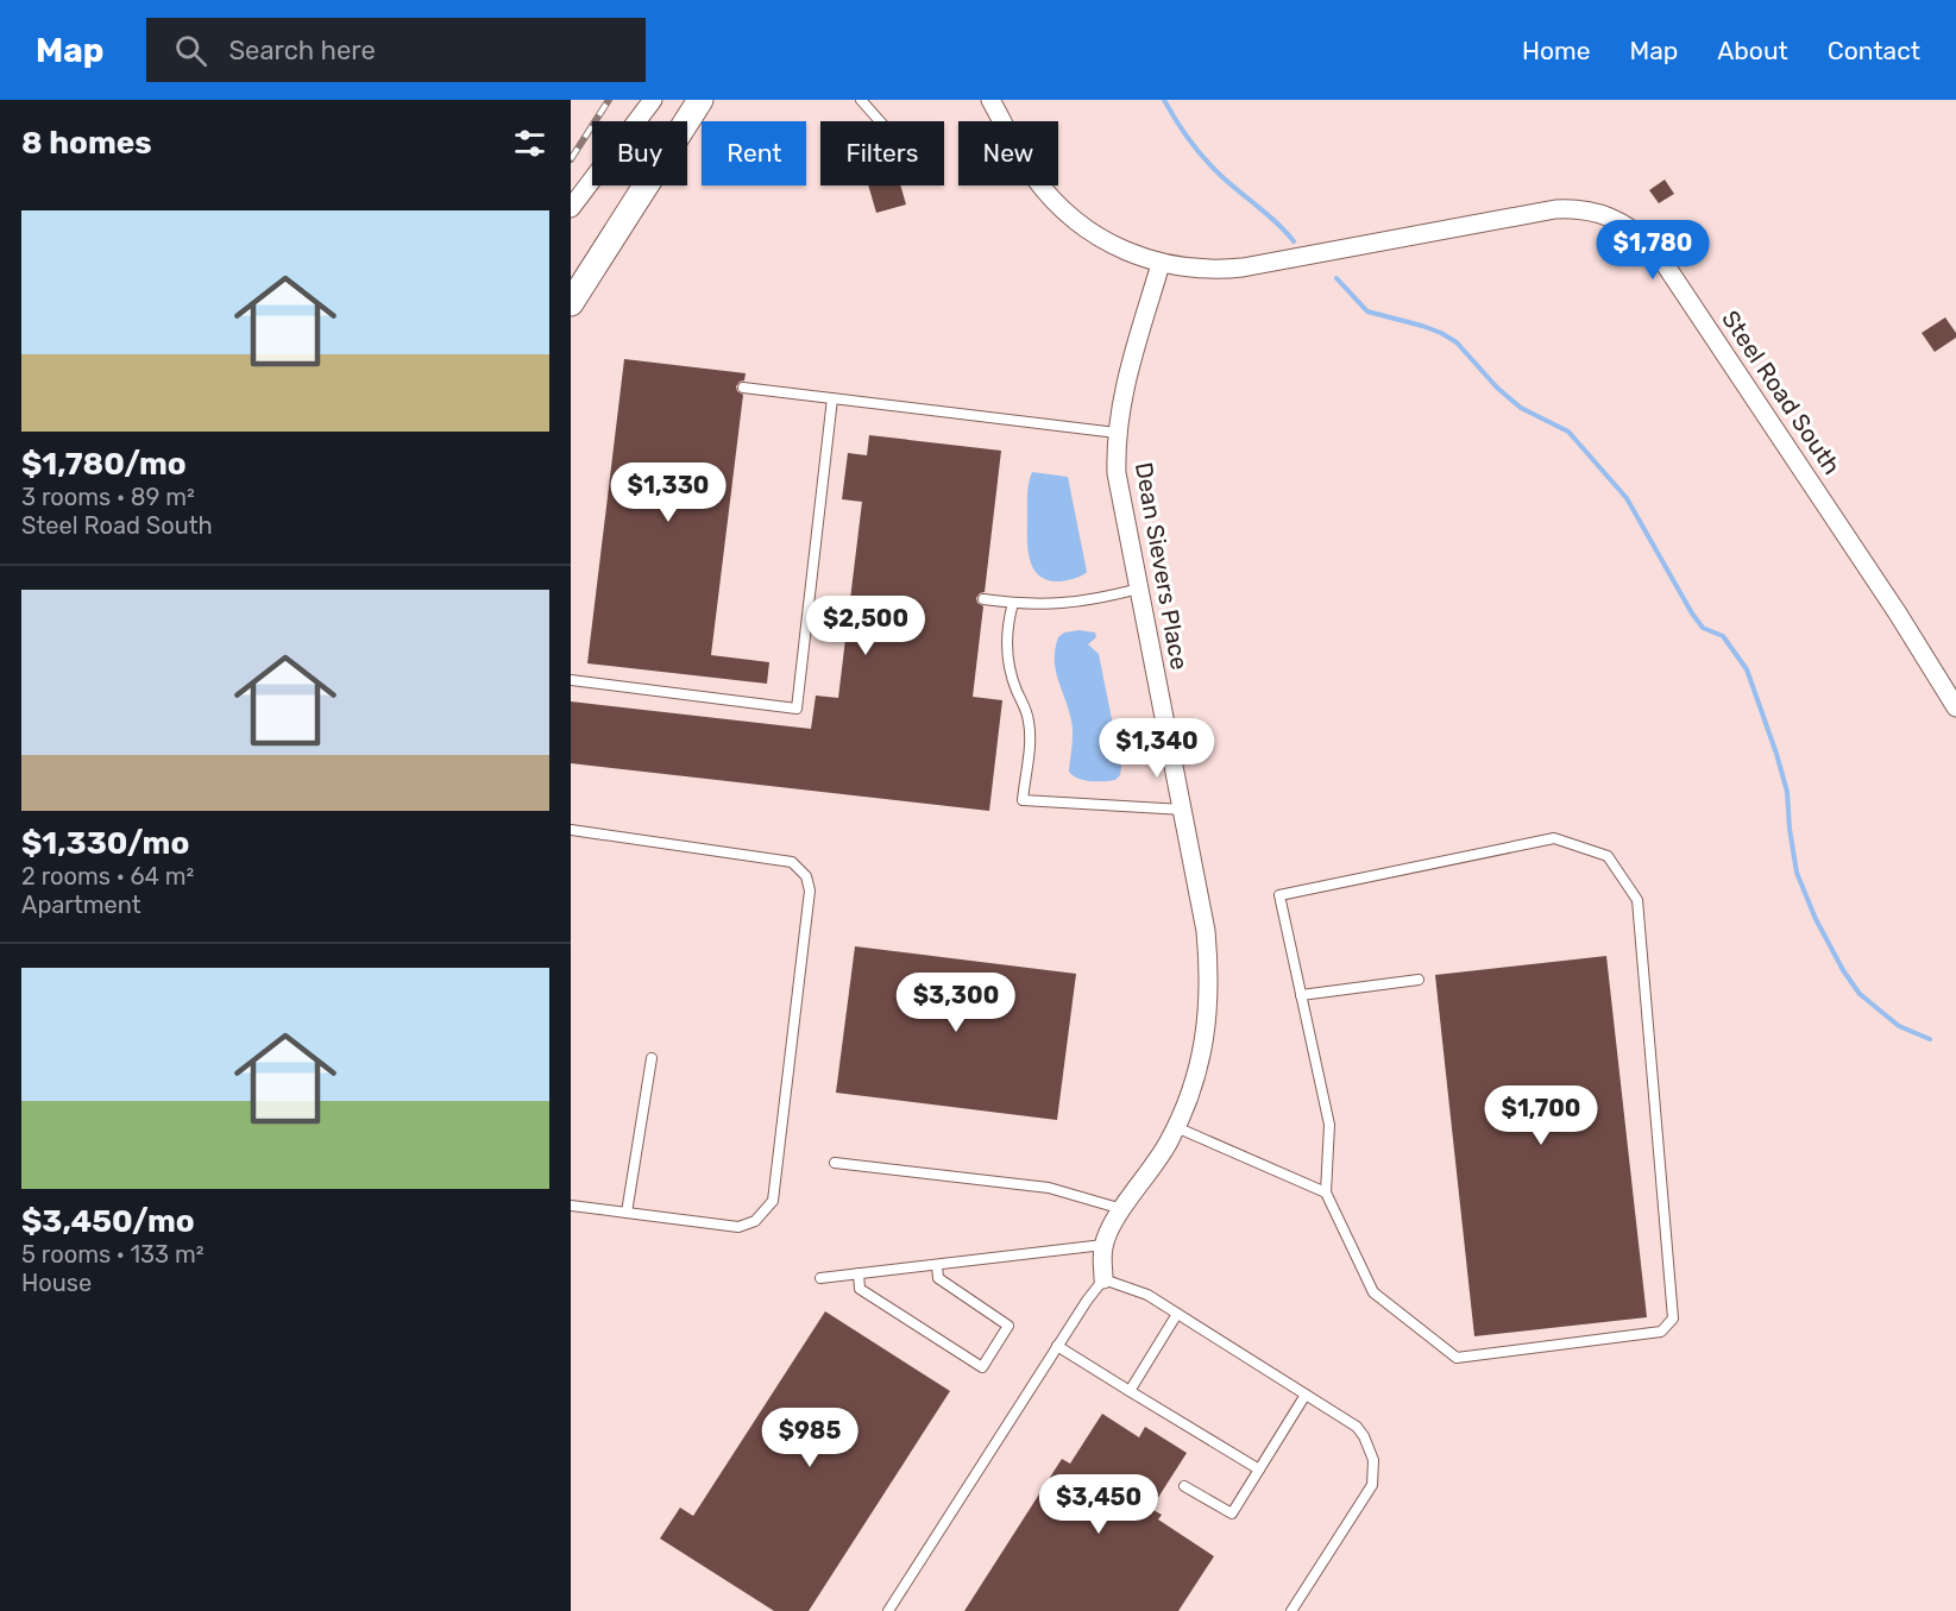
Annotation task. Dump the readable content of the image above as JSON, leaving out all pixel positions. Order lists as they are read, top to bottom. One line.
{"streets":{"street":["Steel Road South","Dean Sievers Place"]},"crossings":[["Steel Road South","Dean Sievers Place"]],"page":{"header":"Map","search":"Search here","nav":["Home","Map","About","Contact"],"heading":"8 homes","chip":["Buy","Rent","Filters","New"],"list":[{"name":"$1,780/mo","note":"3 rooms · 89 m² · Steel Road South"},{"name":"$1,330/mo","note":"2 rooms · 64 m² · Apartment"},{"name":"$3,450/mo","note":"5 rooms · 133 m² · House"}],"price":["$1,780","$1,330","$2,500","$1,340","$3,300","$1,700","$985","$3,450"]}}
